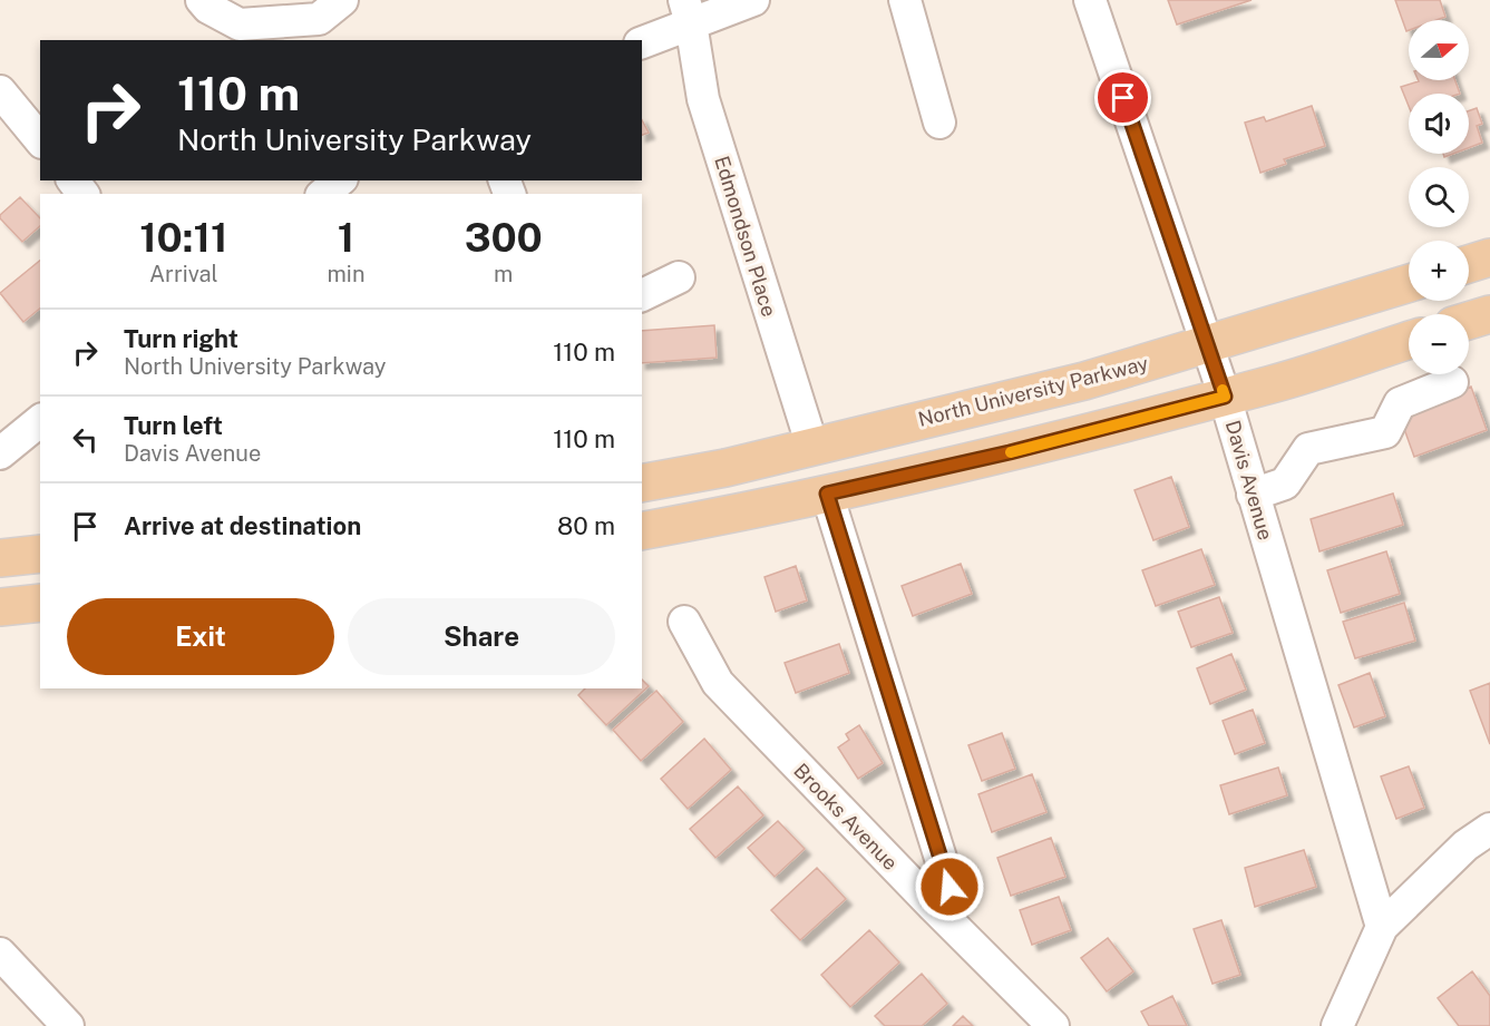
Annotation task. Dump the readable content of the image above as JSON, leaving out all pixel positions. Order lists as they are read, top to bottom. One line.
{"streets":{"main road":["North University Parkway"],"street":["Edmondson Place","Davis Avenue","Brooks Avenue"]},"crossings":[["Edmondson Place","North University Parkway"],["North University Parkway","Davis Avenue"]],"north":"right","page":{"map_buttons":["+","−"],"turn":["110 m","North University Parkway"],"eta":["10:11","Arrival","1","min","300","m"],"list":[{"name":"Turn right","note":"North University Parkway","value":"110 m"},{"name":"Turn left","note":"Davis Avenue","value":"110 m"},{"name":"Arrive at destination","value":"80 m"}],"buttons":["Exit","Share"]}}
